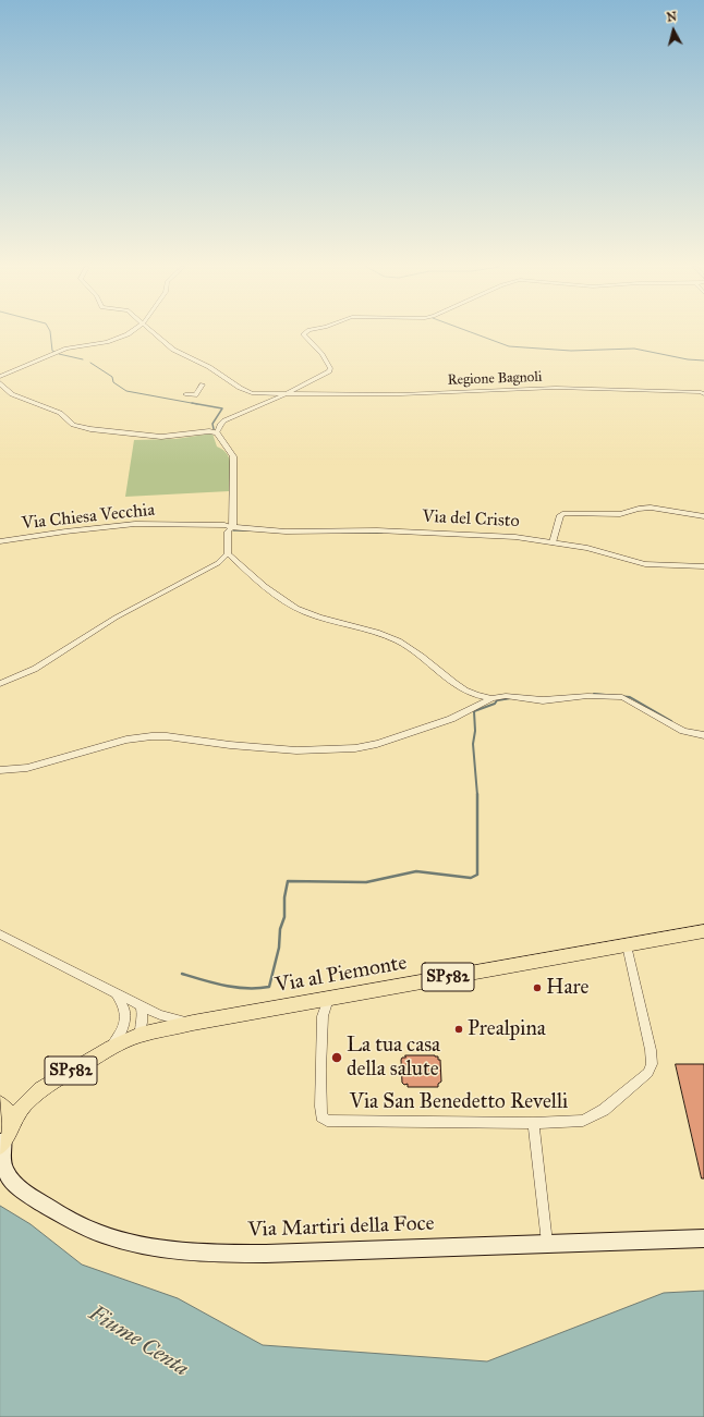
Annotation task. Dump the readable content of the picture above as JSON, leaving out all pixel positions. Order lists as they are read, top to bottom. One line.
{"streets":{"main road":["Via al Piemonte","SP582","Via Martiri della Foce"],"street":["Regione Bagnoli","Via Chiesa Vecchia","Via del Cristo","Via San Benedetto Revelli"]},"crossings":[["Via Chiesa Vecchia","Via del Cristo"],["Via al Piemonte","Via San Benedetto Revelli"],["Via al Piemonte","Via Martiri della Foce"]],"water":["Fiume Centa"],"places":["Hare","Prealpina","La tua casa della salute"],"north":"top"}
